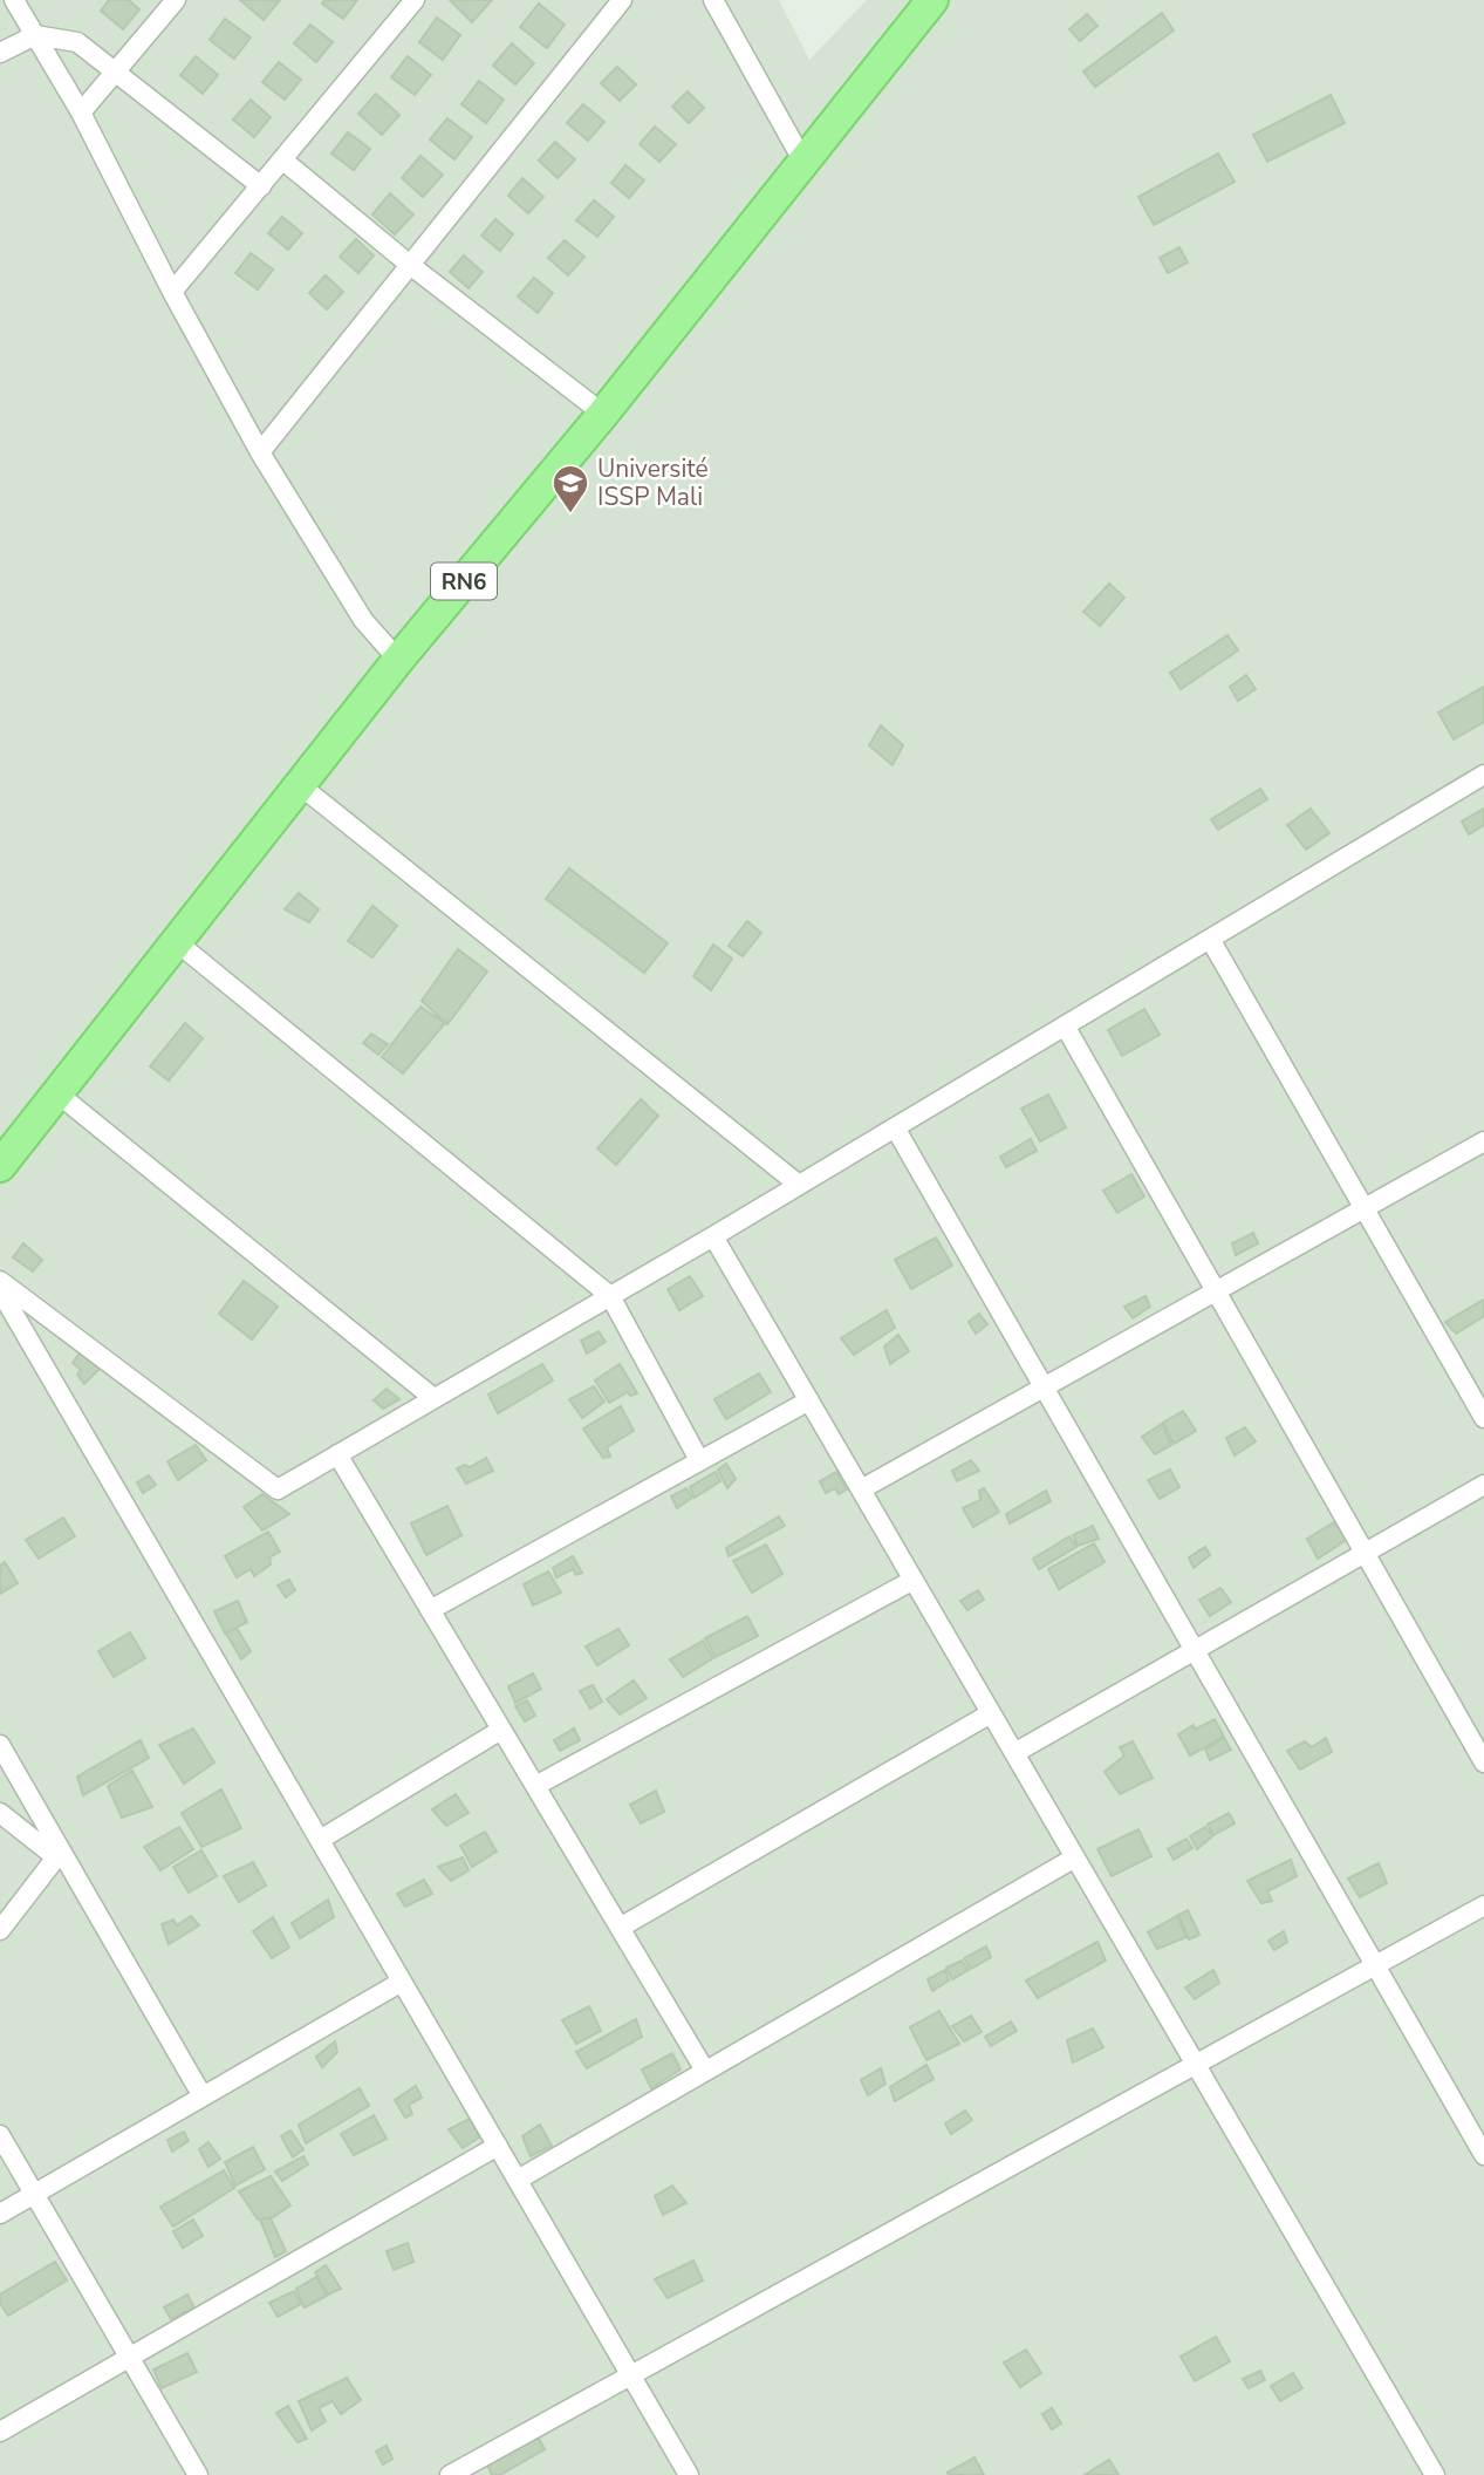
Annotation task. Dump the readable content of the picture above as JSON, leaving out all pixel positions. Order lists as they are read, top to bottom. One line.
{"streets":{"main road":["RN6"]},"places":{"school or university":["Université ISSP Mali"]}}
